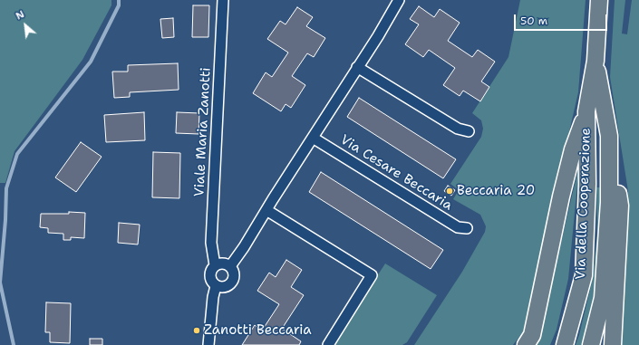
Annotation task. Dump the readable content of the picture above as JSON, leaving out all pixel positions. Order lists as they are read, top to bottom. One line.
{"streets":{"highway":["Via della Cooperazione"],"street":["Viale Maria Zanotti","Via Cesare Beccaria"]},"places":["Beccaria 20","Zanotti Beccaria"],"scale_bar":"50 m","north":"top left"}
